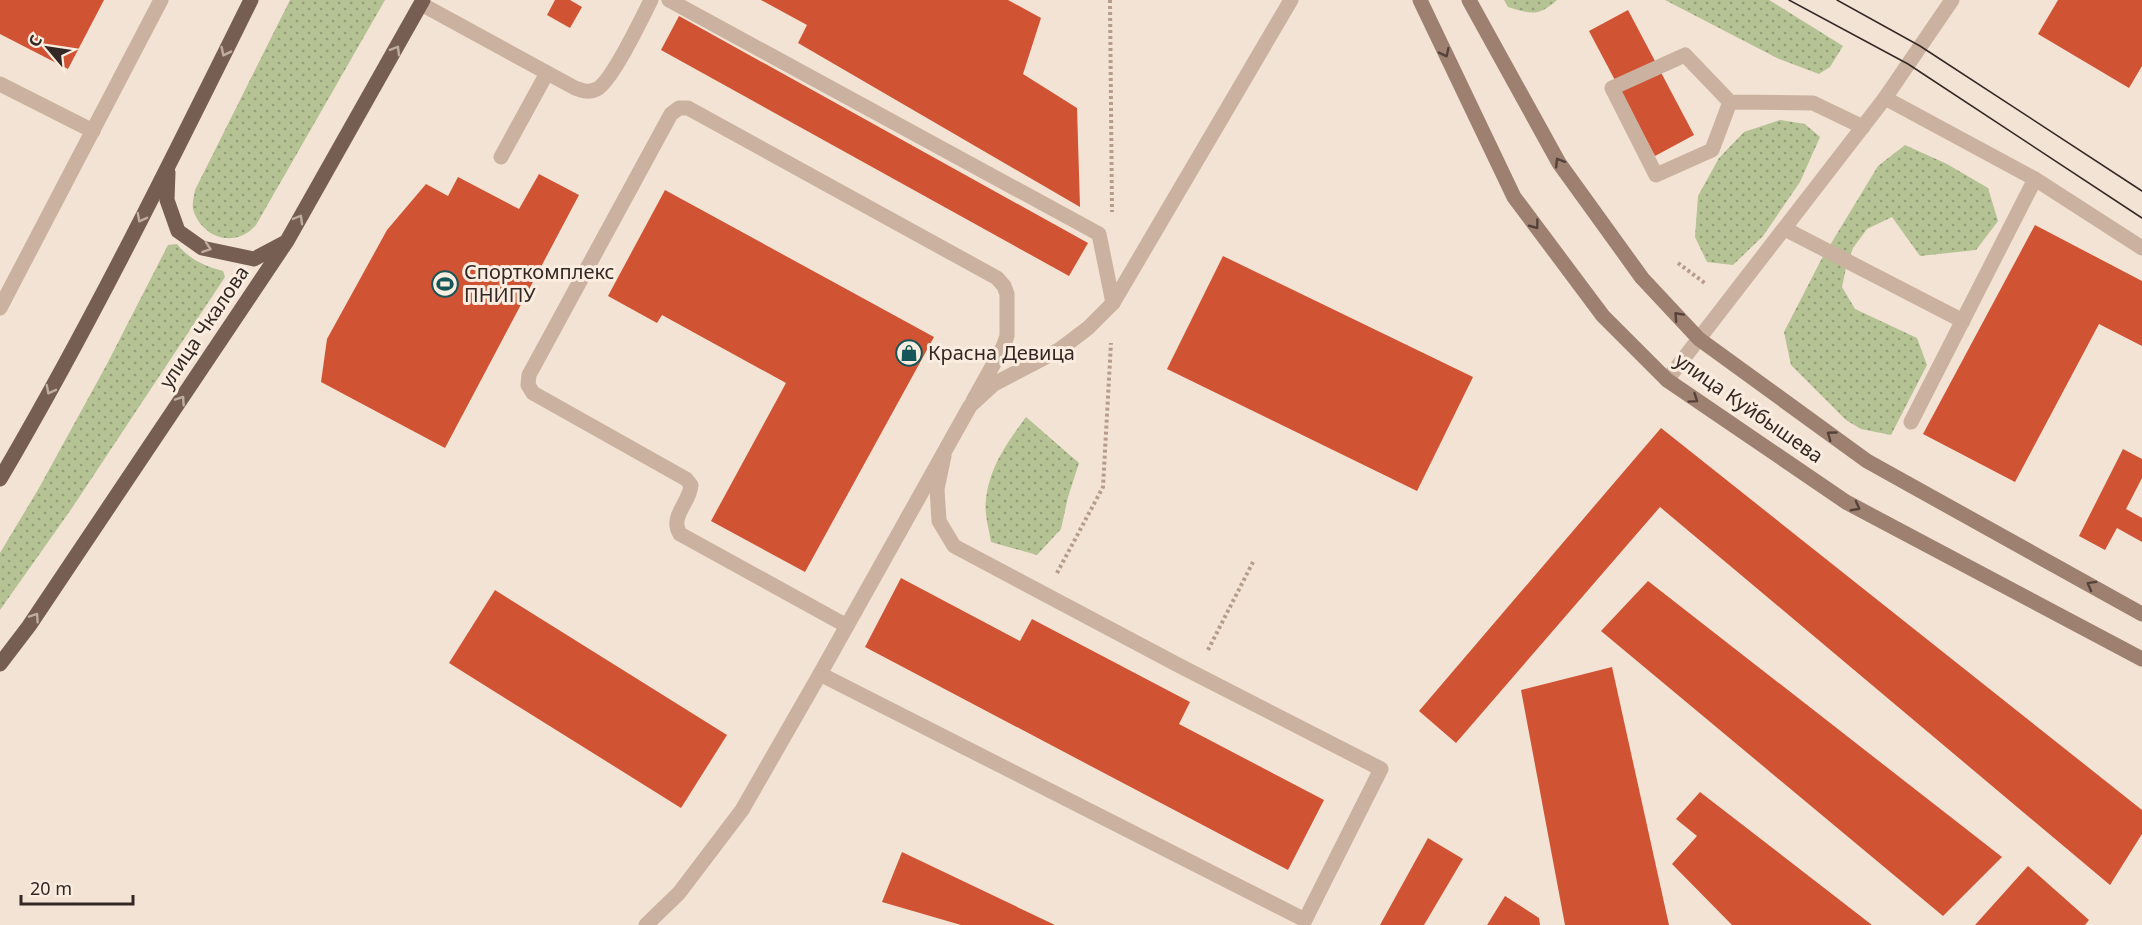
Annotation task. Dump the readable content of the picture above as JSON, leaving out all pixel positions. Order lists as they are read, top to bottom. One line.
{"streets":{"main road":["улица Чкалова","улица Куйбышева"]},"places":{"sports":["Спорткомплекс ПНИПУ"],"shop":["Красна Девица"]},"scale_bar":"20 m","north":"top left"}
